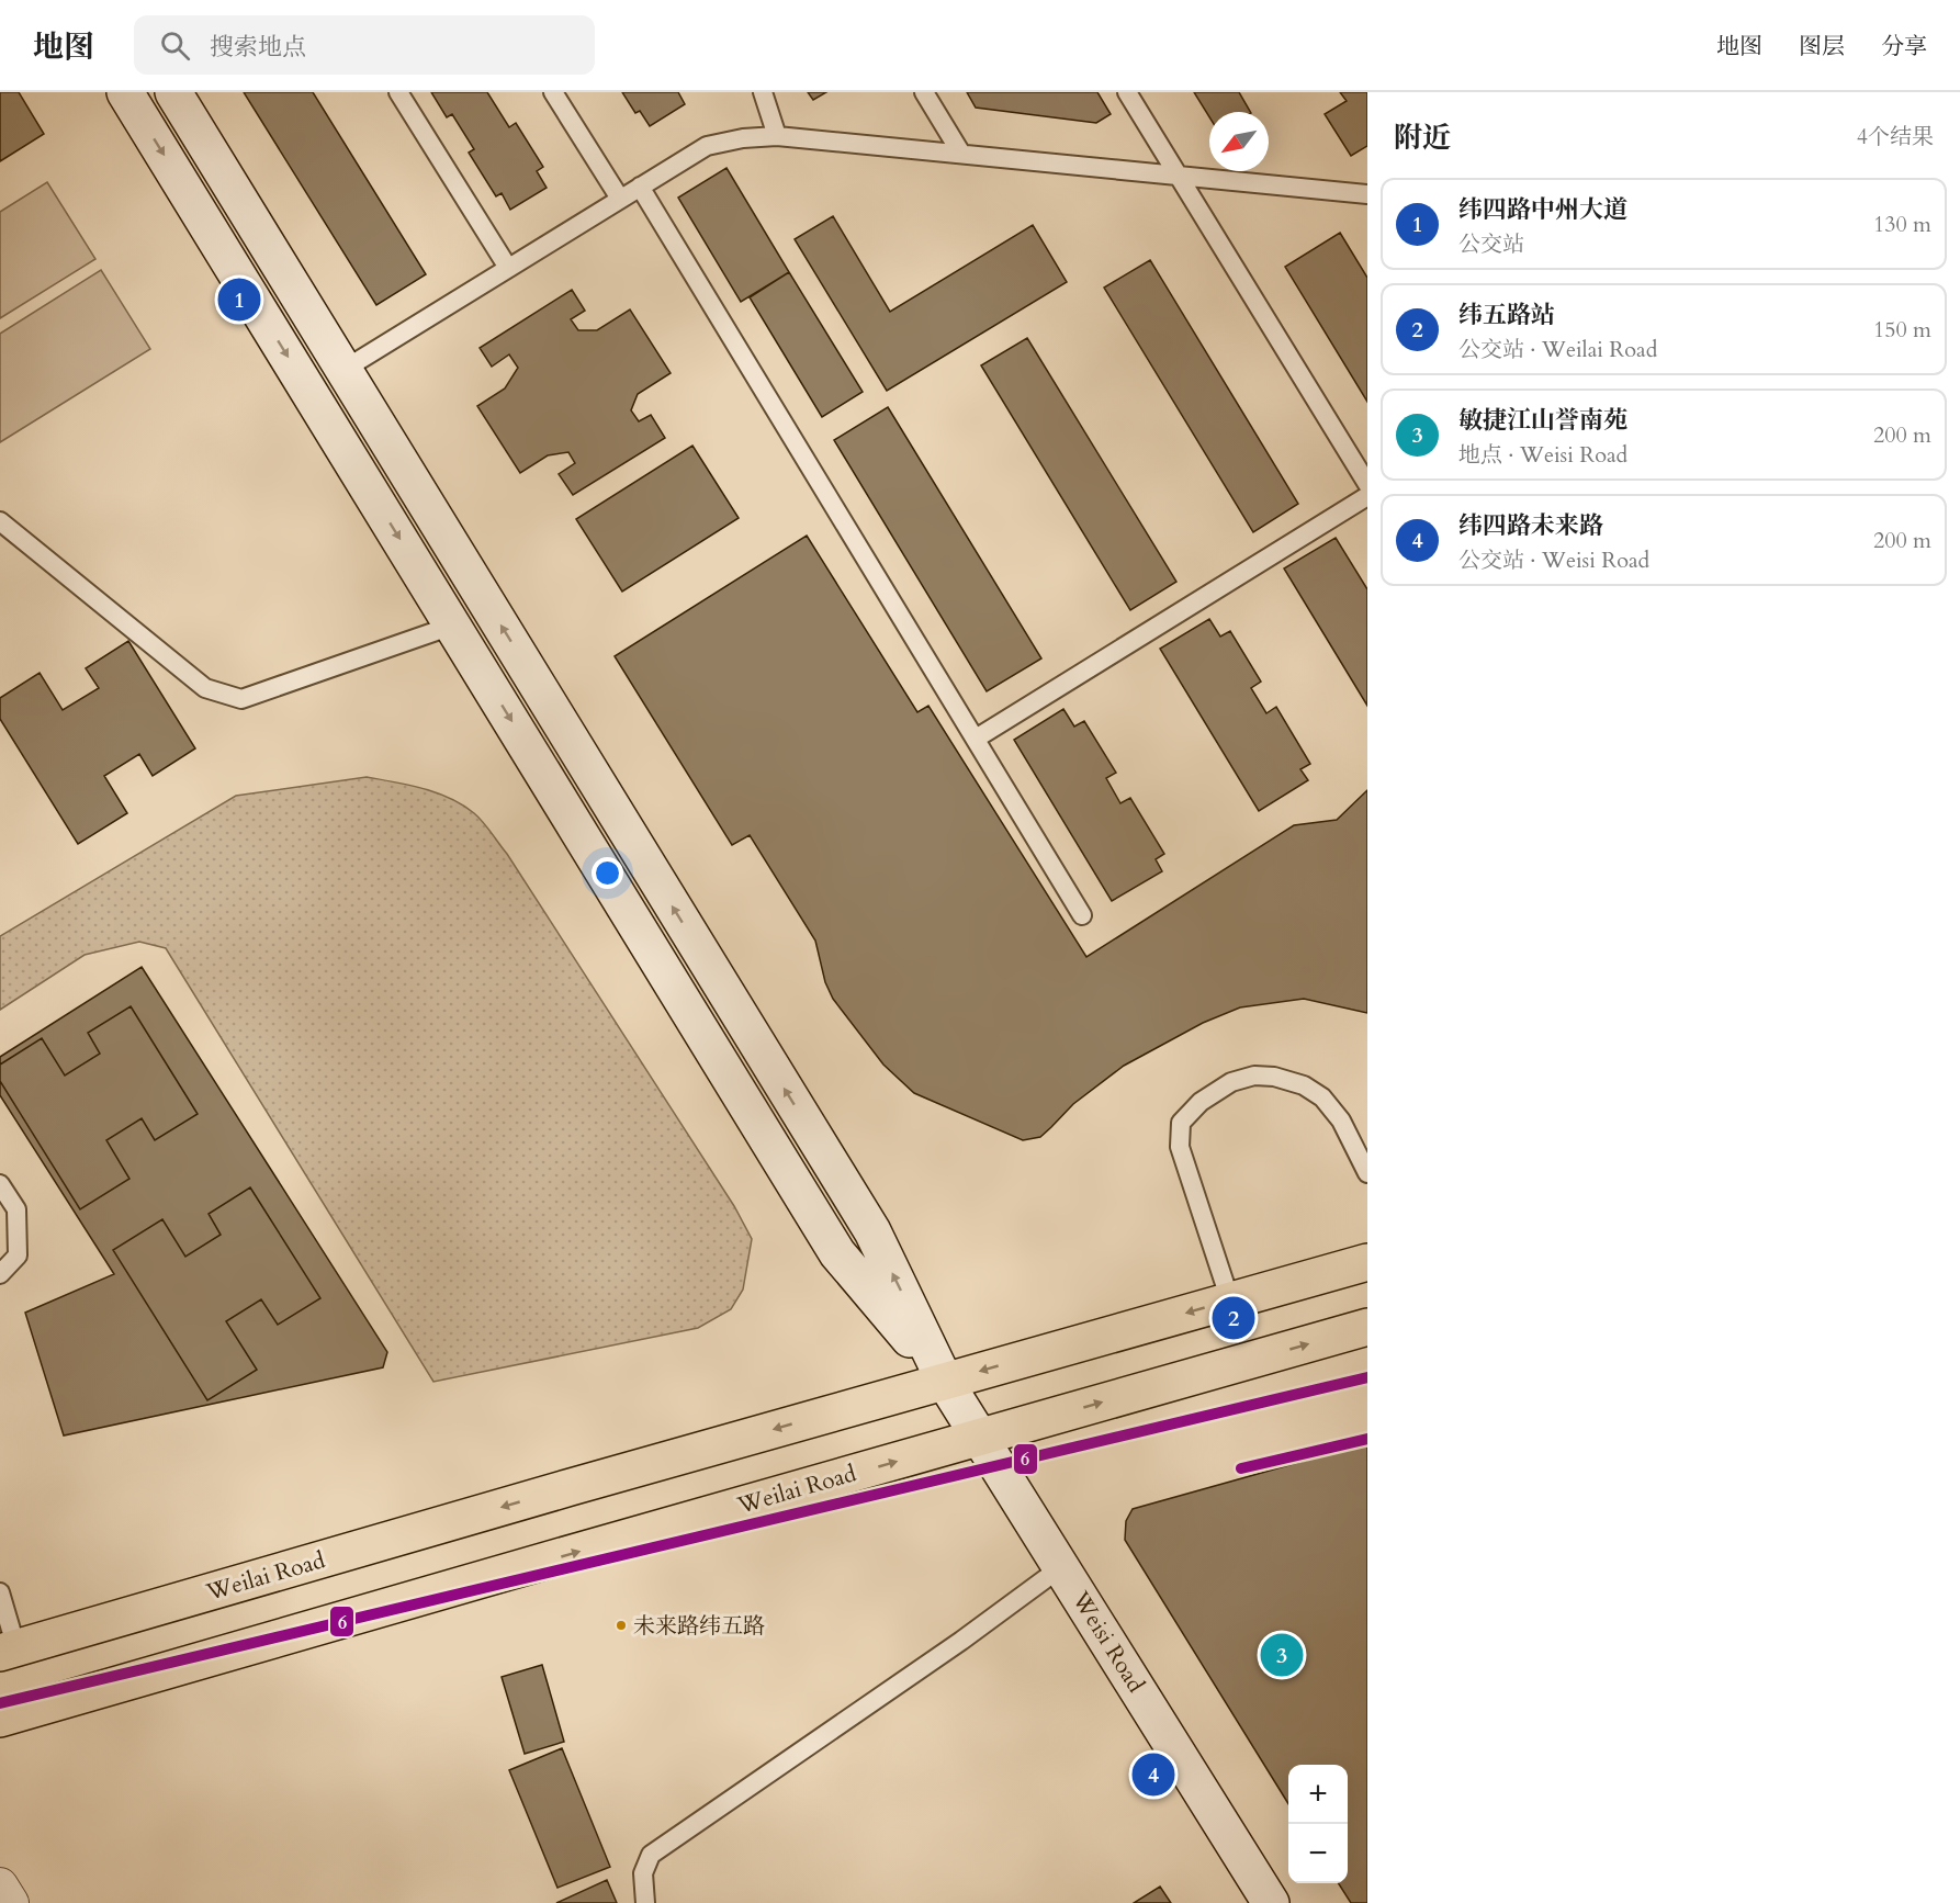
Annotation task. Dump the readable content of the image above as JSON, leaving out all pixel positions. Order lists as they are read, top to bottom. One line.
{"streets":{"main road":["Weilai Road"],"street":["Weisi Road"]},"crossings":[["Weilai Road","Weisi Road"]],"places":["未来路纬五路"],"lines":["transit line 6"],"north":"bottom left","page":{"header":"地图","search":"搜索地点","nav":["地图","图层","分享"],"heading":["附近","4个结果"],"list":[{"mark":"1","name":"纬四路中州大道","note":"公交站","value":"130 m"},{"mark":"2","name":"纬五路站","note":"公交站 · Weilai Road","value":"150 m"},{"mark":"3","name":"敏捷江山誉南苑","note":"地点 · Weisi Road","value":"200 m"},{"mark":"4","name":"纬四路未来路","note":"公交站 · Weisi Road","value":"200 m"}],"pins":["1","2","3","4"],"map_buttons":["+","−"]}}
